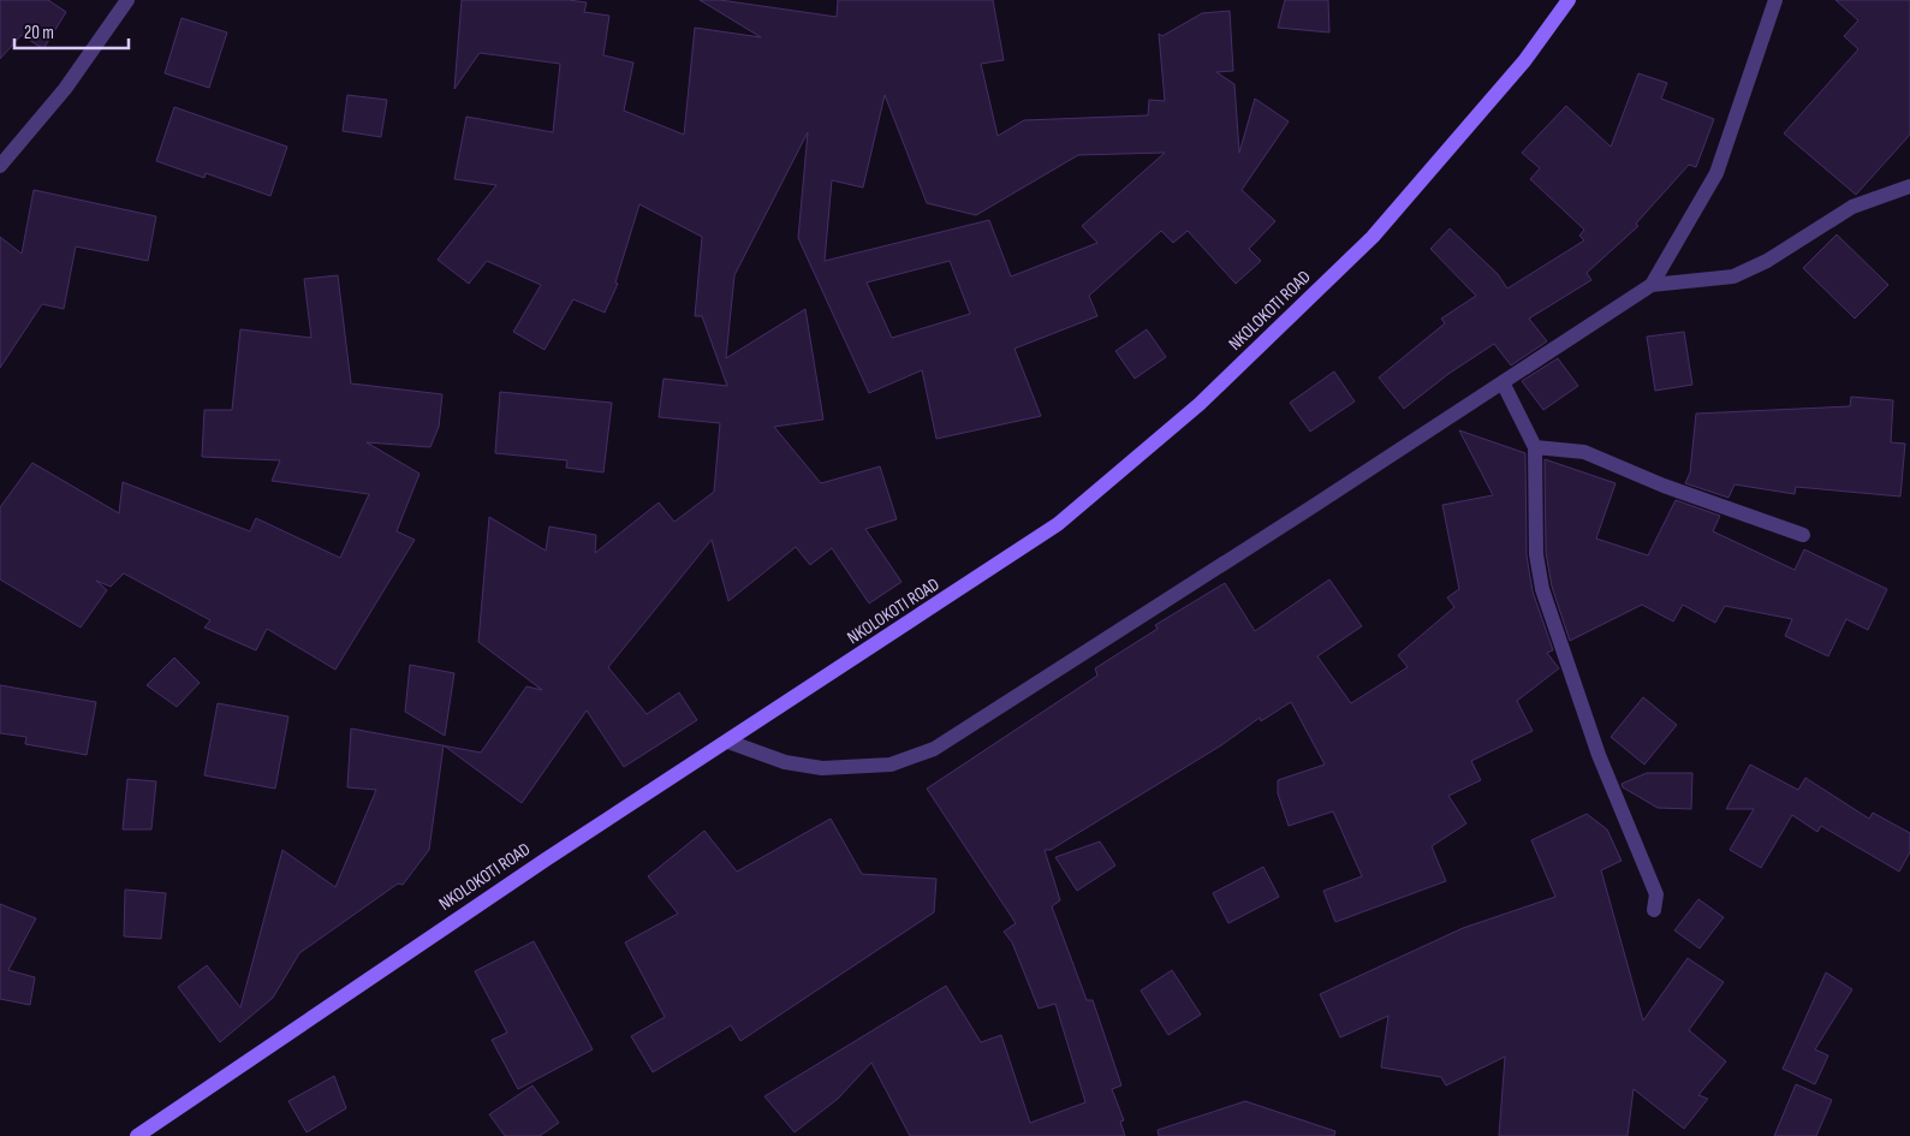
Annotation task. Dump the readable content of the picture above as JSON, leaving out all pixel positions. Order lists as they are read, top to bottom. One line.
{"streets":{"main road":["NKOLOKOTI ROAD"]},"scale_bar":"20 m"}
